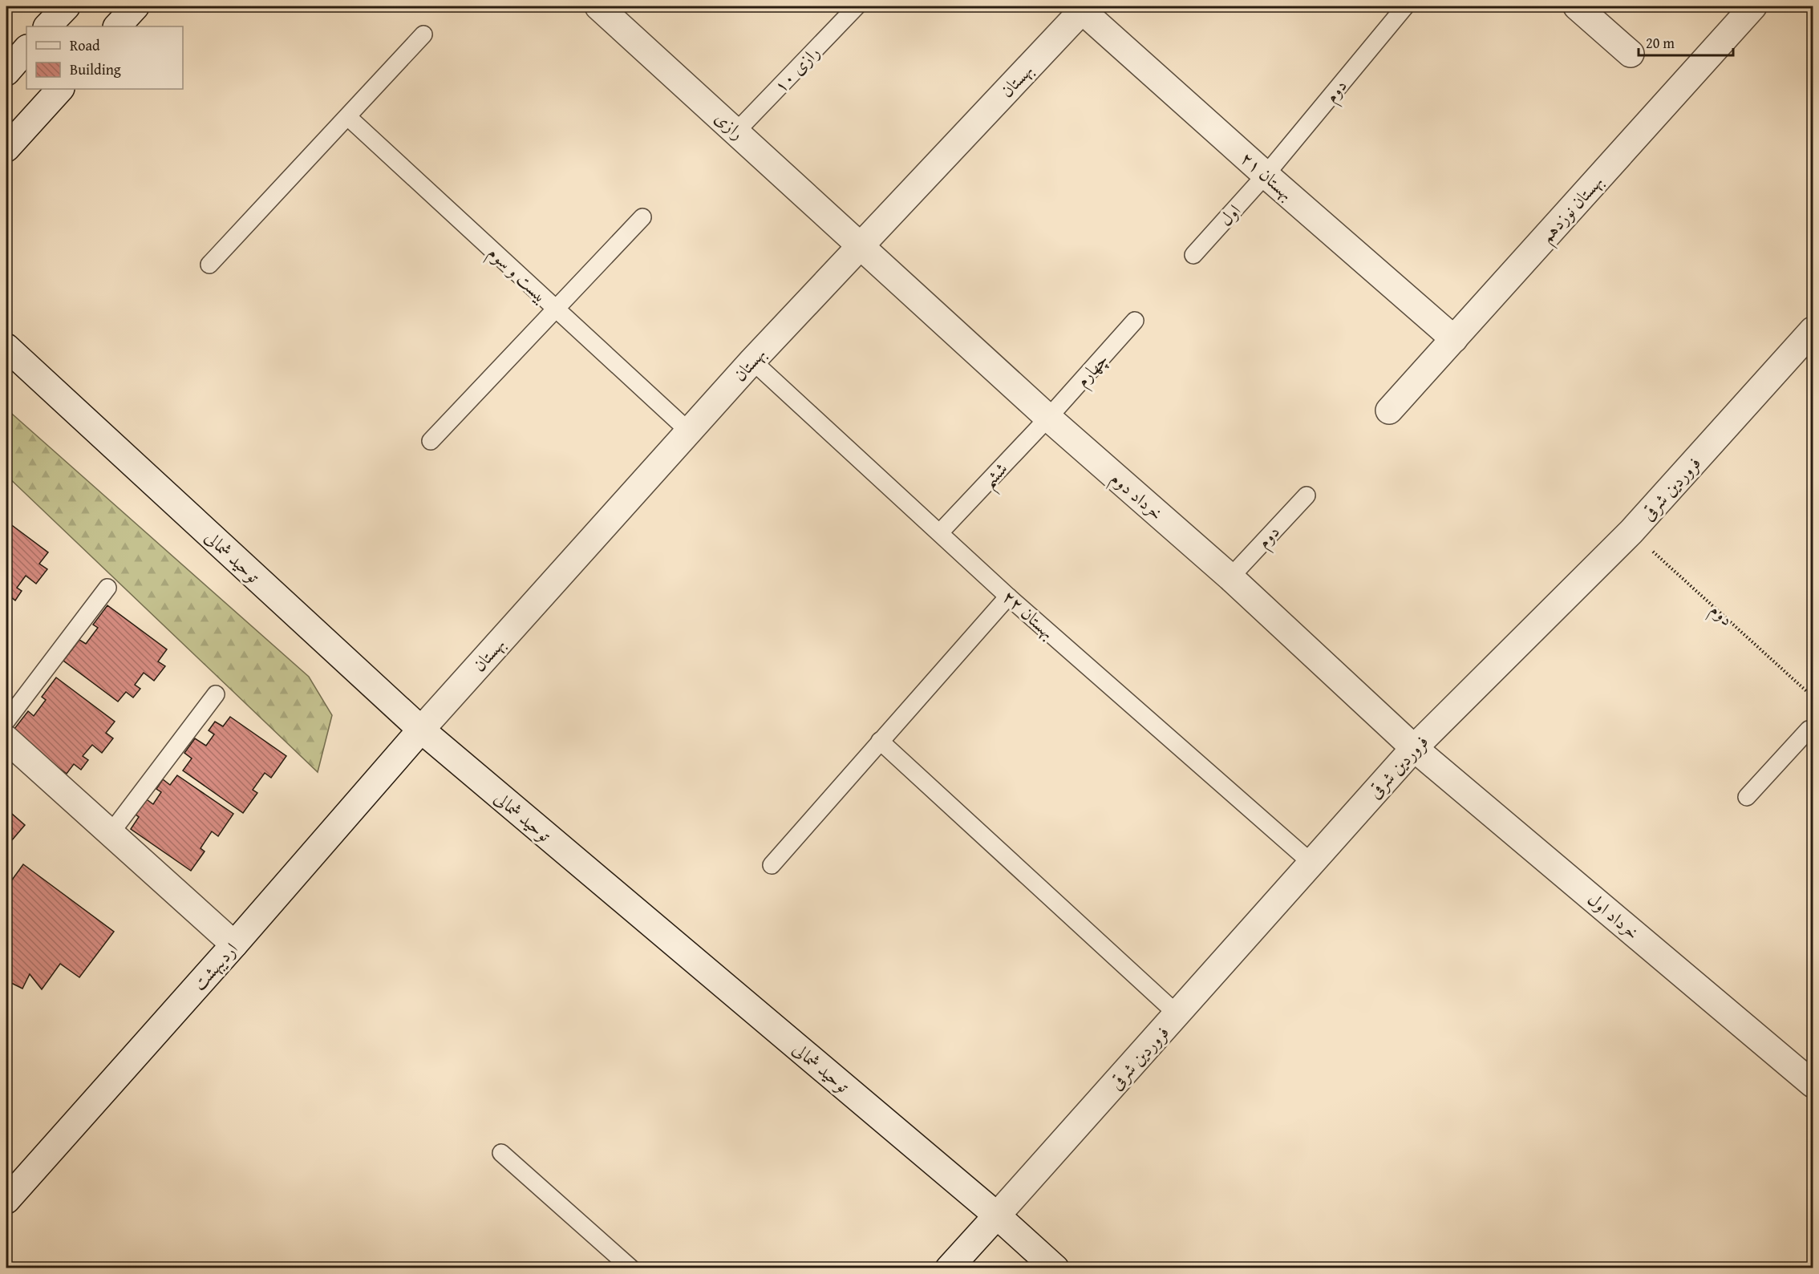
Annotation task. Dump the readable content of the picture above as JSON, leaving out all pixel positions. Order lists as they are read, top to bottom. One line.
{"streets":{"street":["بهستان","رازی","بهستان ۲۱","بهستان نوزدهم","فروردین شرقی","خرداد دوم","توحید شمالی","خرداد اول","اردیبهشت"],"lane":["رازی ۱۰","دوم","اول","بیست و سوم","چهارم","ششم","بهستان ۲۲"]},"crossings":[["رازی ۱۰","رازی"],["بهستان","رازی"],["بهستان","بهستان ۲۱"],["بهستان","بیست و سوم"],["بهستان","خرداد دوم"],["بهستان","توحید شمالی"],["بهستان","بهستان ۲۲"],["بهستان","اردیبهشت"],["دوم","بهستان ۲۱"],["دوم","اول"],["دوم","فروردین شرقی"],["دوم","خرداد دوم"],["رازی","خرداد دوم"],["بهستان ۲۱","بهستان نوزدهم"],["بهستان ۲۱","اول"],["چهارم","ششم"],["چهارم","خرداد دوم"],["ششم","خرداد دوم"],["ششم","بهستان ۲۲"],["فروردین شرقی","خرداد دوم"],["فروردین شرقی","توحید شمالی"],["فروردین شرقی","بهستان ۲۲"],["فروردین شرقی","خرداد اول"],["خرداد دوم","خرداد اول"],["توحید شمالی","اردیبهشت"]],"legend":["Road","Building"],"scale_bar":"20 m"}
